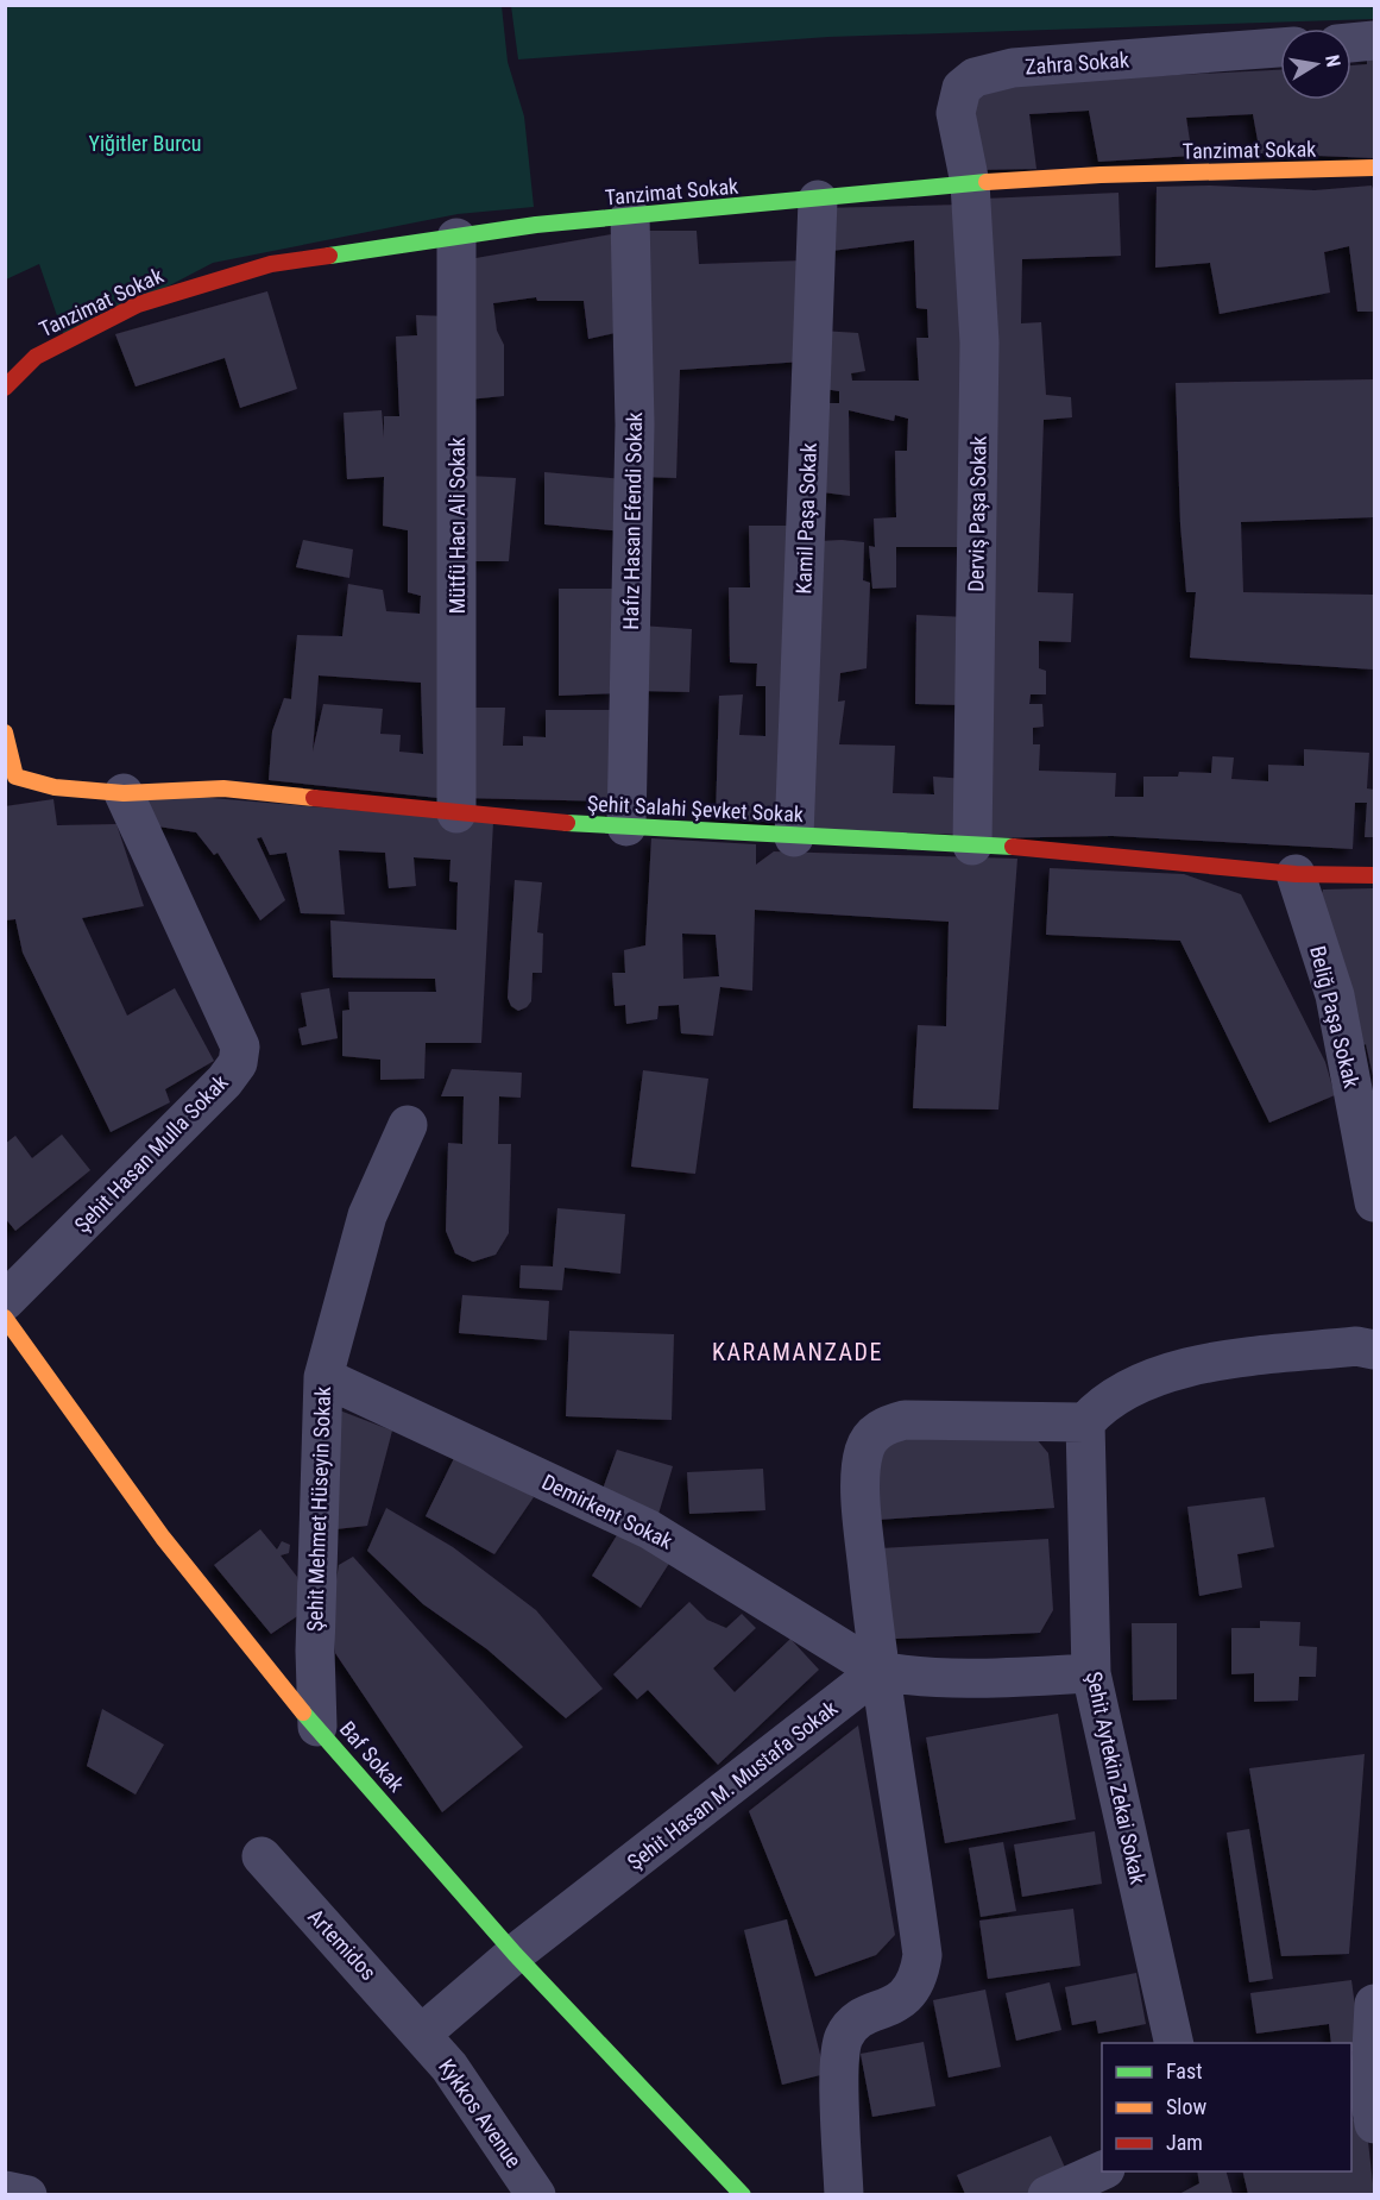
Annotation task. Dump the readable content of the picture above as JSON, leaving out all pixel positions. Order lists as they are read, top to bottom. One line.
{"streets":{"street":["Zahra Sokak","Tanzimat Sokak","Derviş Paşa Sokak","Kamil Paşa Sokak","Hafız Hasan Efendi Sokak","Mütfü Hacı Ali Sokak","Şehit Salahi Şevket Sokak","Beliğ Paşa Sokak","Şehit Hasan Mulla Sokak","Şehit Mehmet Hüseyin Sokak","Demirkent Sokak","Baf Sokak","Şehit Aytekin Zekai Sokak","Şehit Hasan M. Mustafa Sokak","Artemidos","Kykkos Avenue"]},"crossings":[["Zahra Sokak","Tanzimat Sokak"],["Zahra Sokak","Derviş Paşa Sokak"],["Tanzimat Sokak","Derviş Paşa Sokak"],["Tanzimat Sokak","Kamil Paşa Sokak"],["Tanzimat Sokak","Hafız Hasan Efendi Sokak"],["Tanzimat Sokak","Mütfü Hacı Ali Sokak"],["Derviş Paşa Sokak","Şehit Salahi Şevket Sokak"],["Kamil Paşa Sokak","Şehit Salahi Şevket Sokak"],["Hafız Hasan Efendi Sokak","Şehit Salahi Şevket Sokak"],["Mütfü Hacı Ali Sokak","Şehit Salahi Şevket Sokak"],["Şehit Salahi Şevket Sokak","Beliğ Paşa Sokak"],["Şehit Salahi Şevket Sokak","Şehit Hasan Mulla Sokak"],["Şehit Mehmet Hüseyin Sokak","Demirkent Sokak"],["Şehit Mehmet Hüseyin Sokak","Baf Sokak"],["Demirkent Sokak","Şehit Hasan M. Mustafa Sokak"],["Baf Sokak","Şehit Hasan M. Mustafa Sokak"],["Şehit Hasan M. Mustafa Sokak","Artemidos"],["Şehit Hasan M. Mustafa Sokak","Kykkos Avenue"],["Artemidos","Kykkos Avenue"]],"districts":["KARAMANZADE"],"parks":["Yiğitler Burcu"],"legend":["Fast","Slow","Jam"],"north":"right"}
